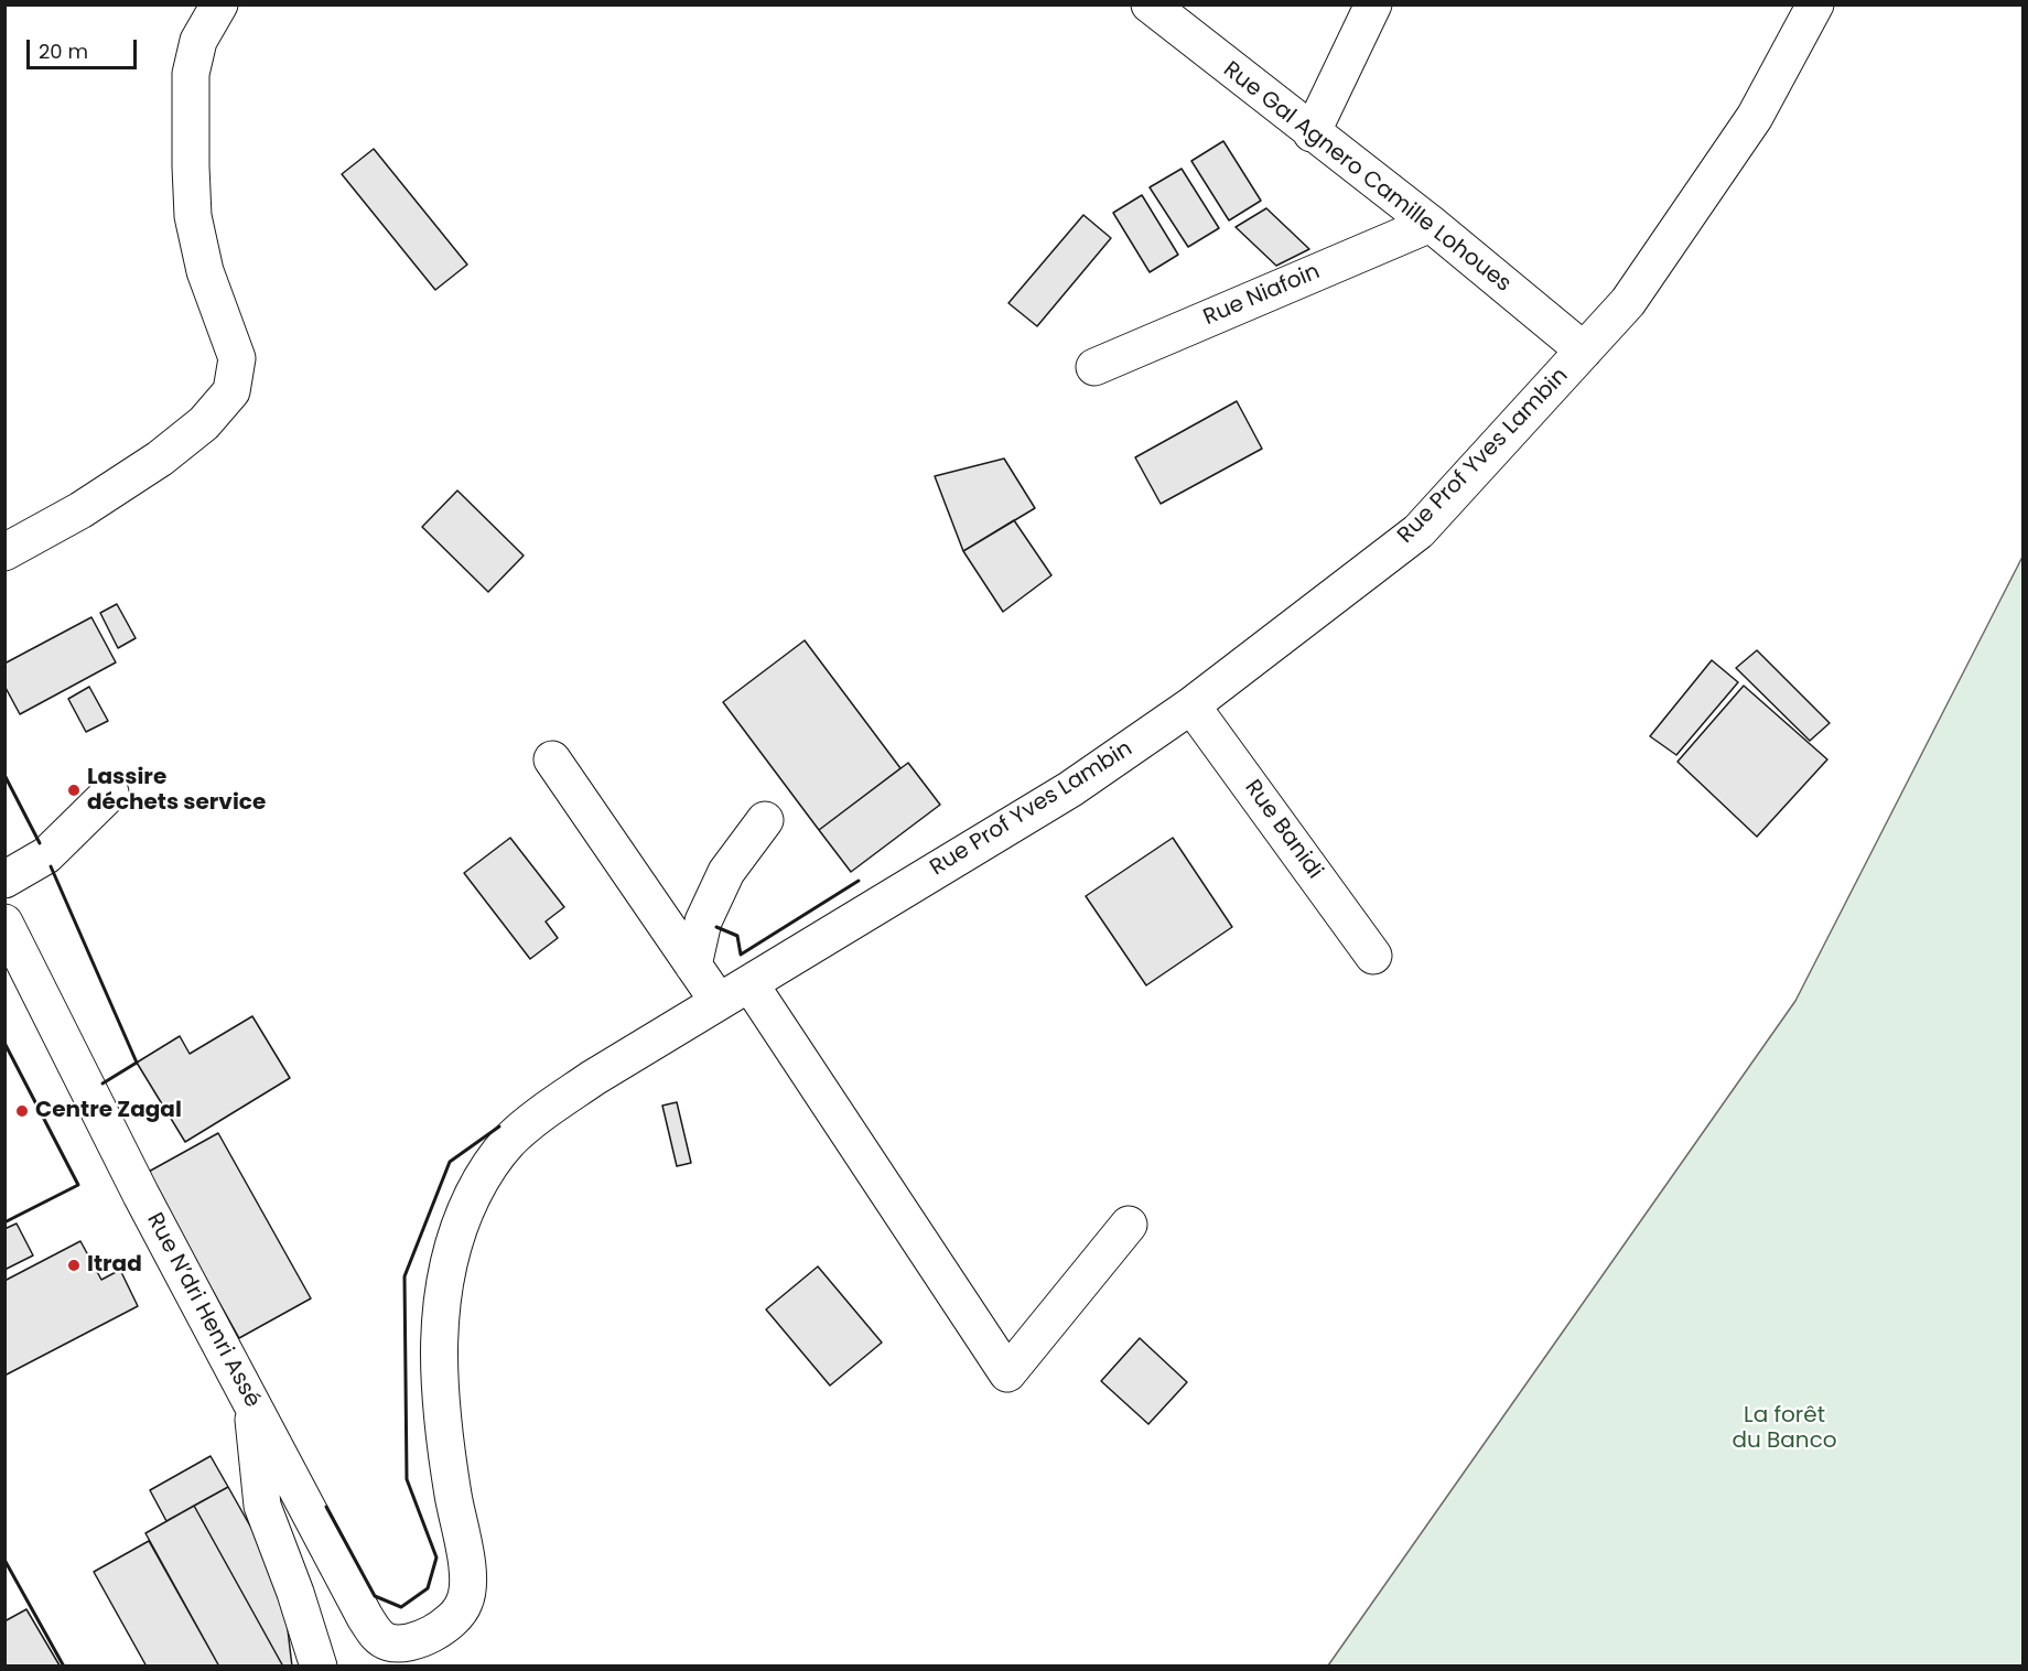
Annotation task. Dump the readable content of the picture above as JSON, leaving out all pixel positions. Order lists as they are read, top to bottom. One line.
{"streets":{"street":["Rue Gal Agnero Camille Lohoues","Rue Niafoin","Rue Prof Yves Lambin","Rue Banidi","Rue N’dri Henri Assé"]},"crossings":[["Rue Gal Agnero Camille Lohoues","Rue Niafoin"],["Rue Gal Agnero Camille Lohoues","Rue Prof Yves Lambin"],["Rue Prof Yves Lambin","Rue Banidi"],["Rue Prof Yves Lambin","Rue N’dri Henri Assé"]],"parks":["La forêt du Banco"],"places":["Lassire déchets service","Centre Zagal","Itrad"],"scale_bar":"20 m"}
